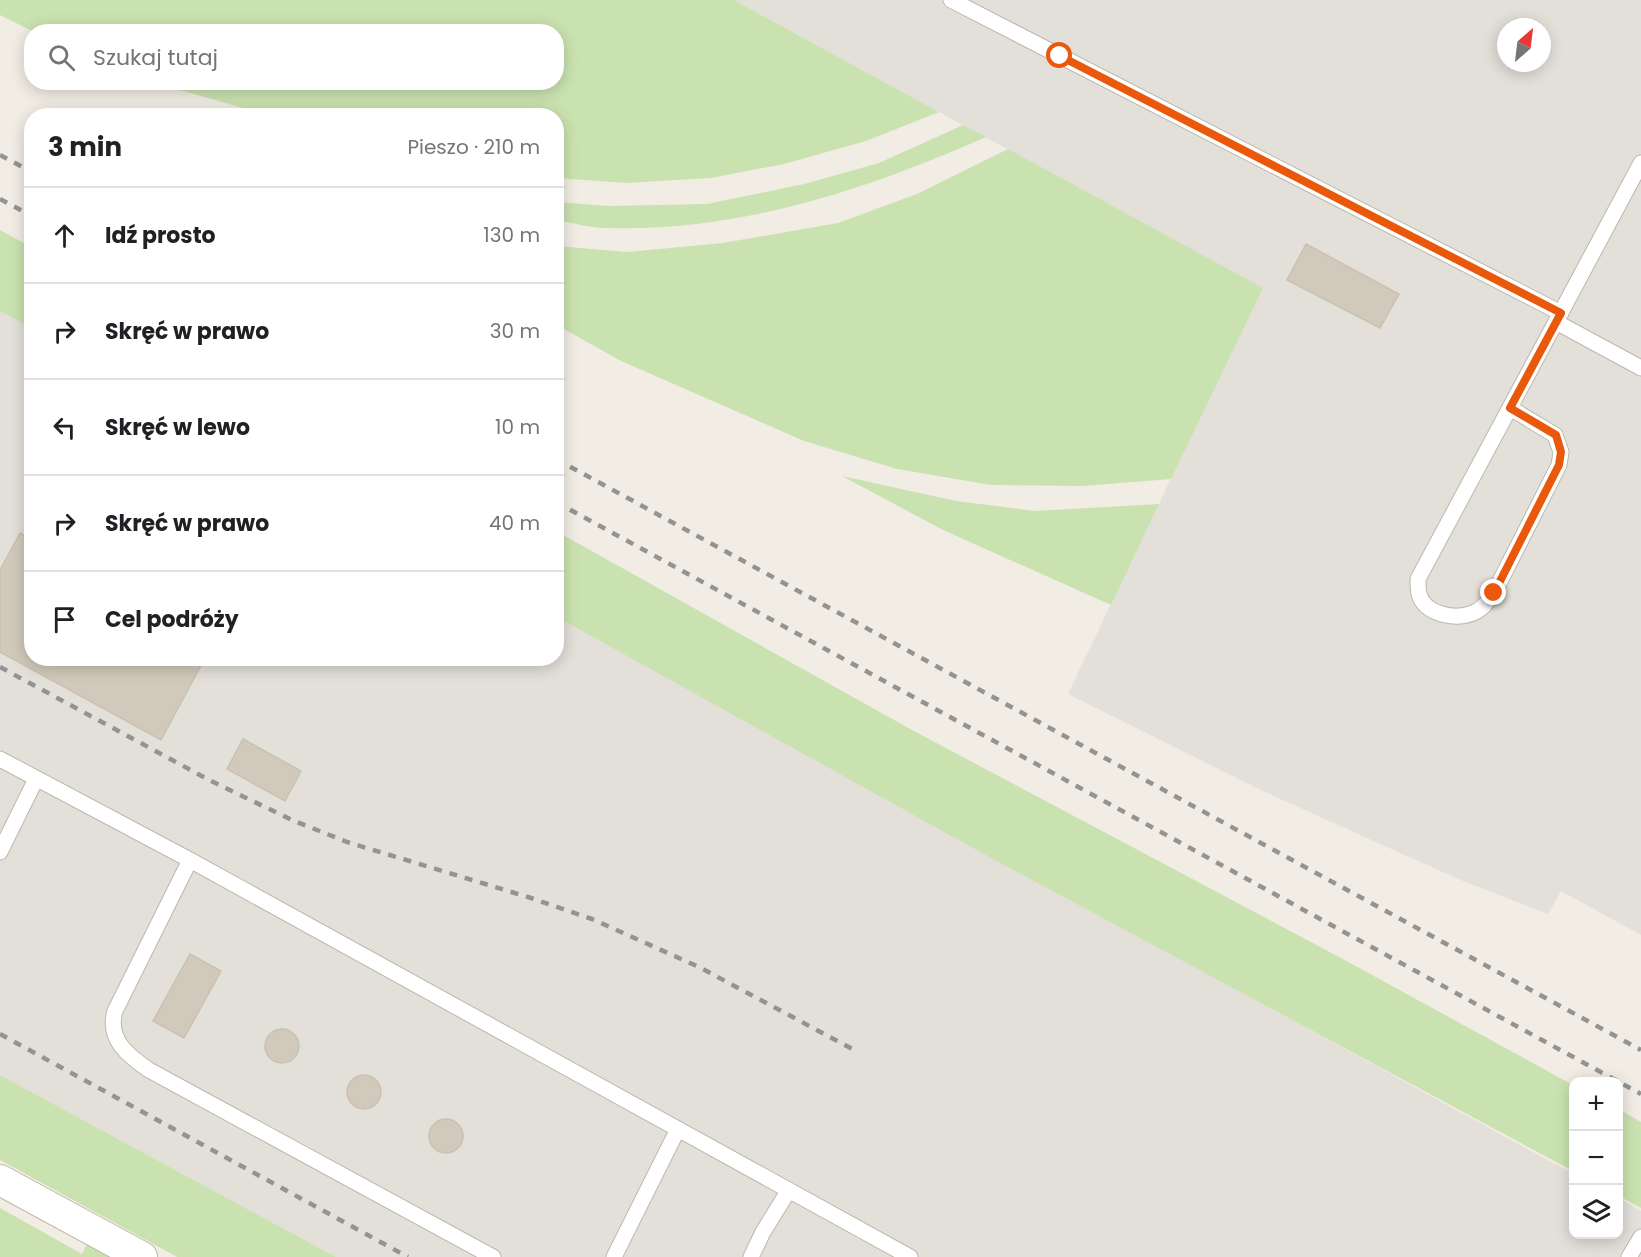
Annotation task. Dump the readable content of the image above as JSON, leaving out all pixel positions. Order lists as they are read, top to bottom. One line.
{"north":"top right","page":{"search":"Szukaj tutaj","heading":["3 min","Pieszo · 210 m"],"list":[["Idź prosto","130 m"],["Skręć w prawo","30 m"],["Skręć w lewo","10 m"],["Skręć w prawo","40 m"],"Cel podróży"],"map_buttons":["+","−"]}}
